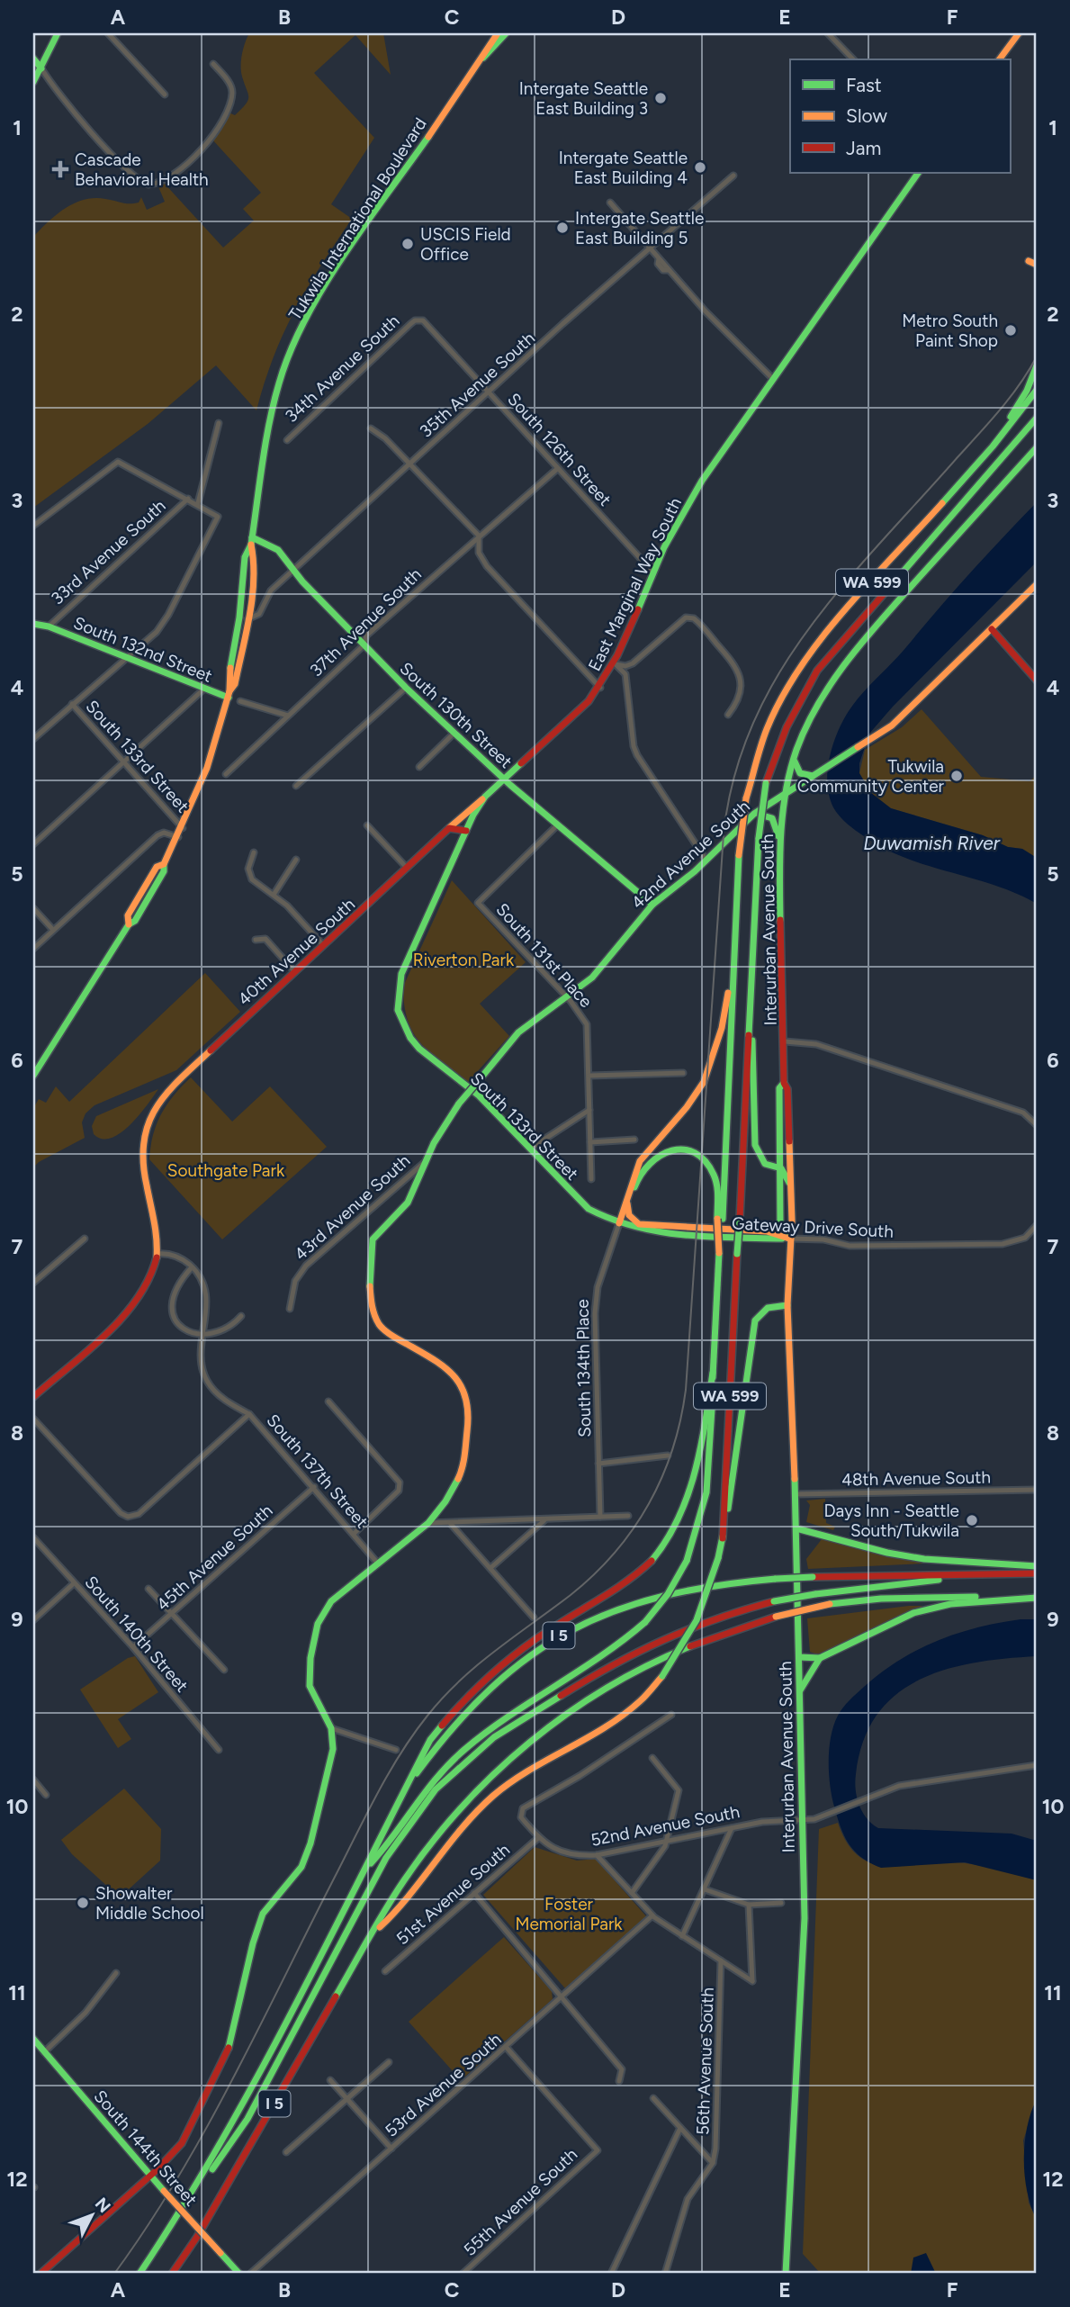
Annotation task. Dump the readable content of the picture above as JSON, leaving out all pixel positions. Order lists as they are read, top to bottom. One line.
{"streets":{"main road":["Tukwila International Boulevard","WA 599","East Marginal Way South","South 132nd Street","South 130th Street","South 133rd Street","42nd Avenue South","Interurban Avenue South","40th Avenue South","Gateway Drive South","I 5","South 144th Street"],"street":["34th Avenue South","35th Avenue South","South 126th Street","33rd Avenue South","37th Avenue South","South 131st Place","43rd Avenue South","South 134th Place","South 137th Street","48th Avenue South","45th Avenue South","South 140th Street","52nd Avenue South","51st Avenue South","56th Avenue South","53rd Avenue South","55th Avenue South"]},"crossings":[["Tukwila International Boulevard","35th Avenue South"],["Tukwila International Boulevard","South 132nd Street"],["Tukwila International Boulevard","South 130th Street"],["Tukwila International Boulevard","South 133rd Street"],["34th Avenue South","South 126th Street"],["35th Avenue South","South 126th Street"],["35th Avenue South","South 130th Street"],["South 126th Street","East Marginal Way South"],["South 126th Street","37th Avenue South"],["33rd Avenue South","South 132nd Street"],["WA 599","I 5"],["East Marginal Way South","South 130th Street"],["East Marginal Way South","South 133rd Street"],["East Marginal Way South","40th Avenue South"],["37th Avenue South","South 130th Street"],["South 130th Street","42nd Avenue South"],["South 130th Street","South 131st Place"],["South 133rd Street","Gateway Drive South"],["South 133rd Street","South 134th Place"],["42nd Avenue South","Interurban Avenue South"],["42nd Avenue South","South 131st Place"],["42nd Avenue South","43rd Avenue South"],["42nd Avenue South","South 137th Street"],["Interurban Avenue South","Gateway Drive South"],["Interurban Avenue South","48th Avenue South"],["Interurban Avenue South","52nd Avenue South"],["Gateway Drive South","South 134th Place"],["South 137th Street","45th Avenue South"],["45th Avenue South","South 140th Street"],["52nd Avenue South","51st Avenue South"],["53rd Avenue South","55th Avenue South"]],"water":["Duwamish River"],"parks":["Riverton Park","Southgate Park","Foster Memorial Park"],"places":{"other":["Intergate Seattle East Building 3","Intergate Seattle East Building 4","Intergate Seattle East Building 5","USCIS Field Office","Metro South Paint Shop","Tukwila Community Center","Days Inn - Seattle South/Tukwila","Showalter Middle School"],"health":["Cascade Behavioral Health"]},"legend":["Fast","Slow","Jam"],"north":"top right","grid":{"columns":["A","B","C","D","E","F"],"rows":["1","2","3","4","5","6","7","8","9","10","11","12"]}}
